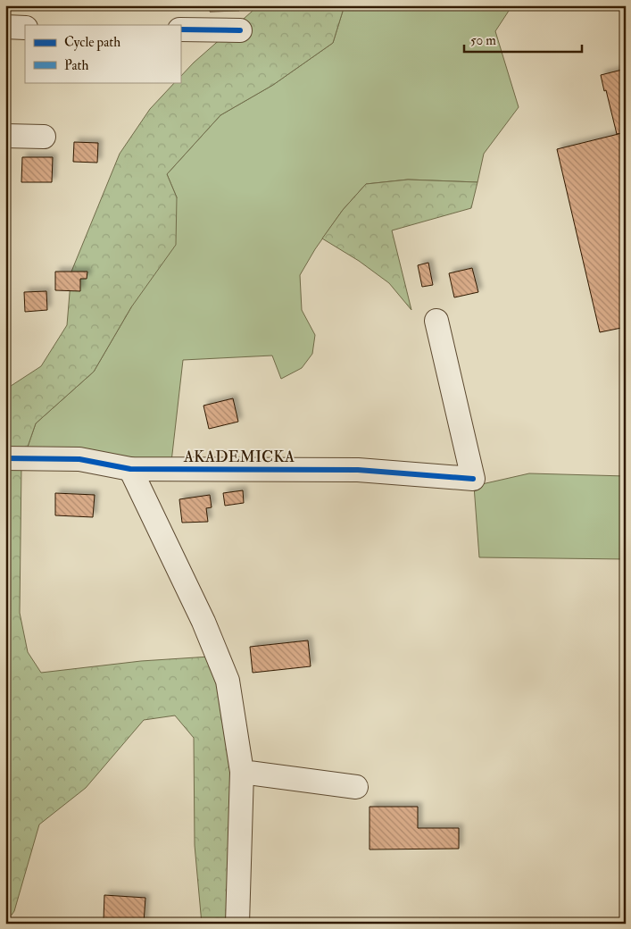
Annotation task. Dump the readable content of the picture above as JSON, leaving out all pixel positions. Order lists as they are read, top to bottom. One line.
{"streets":{"street":["AKADEMICKA"]},"legend":["Cycle path","Path"],"scale_bar":"50 m"}
